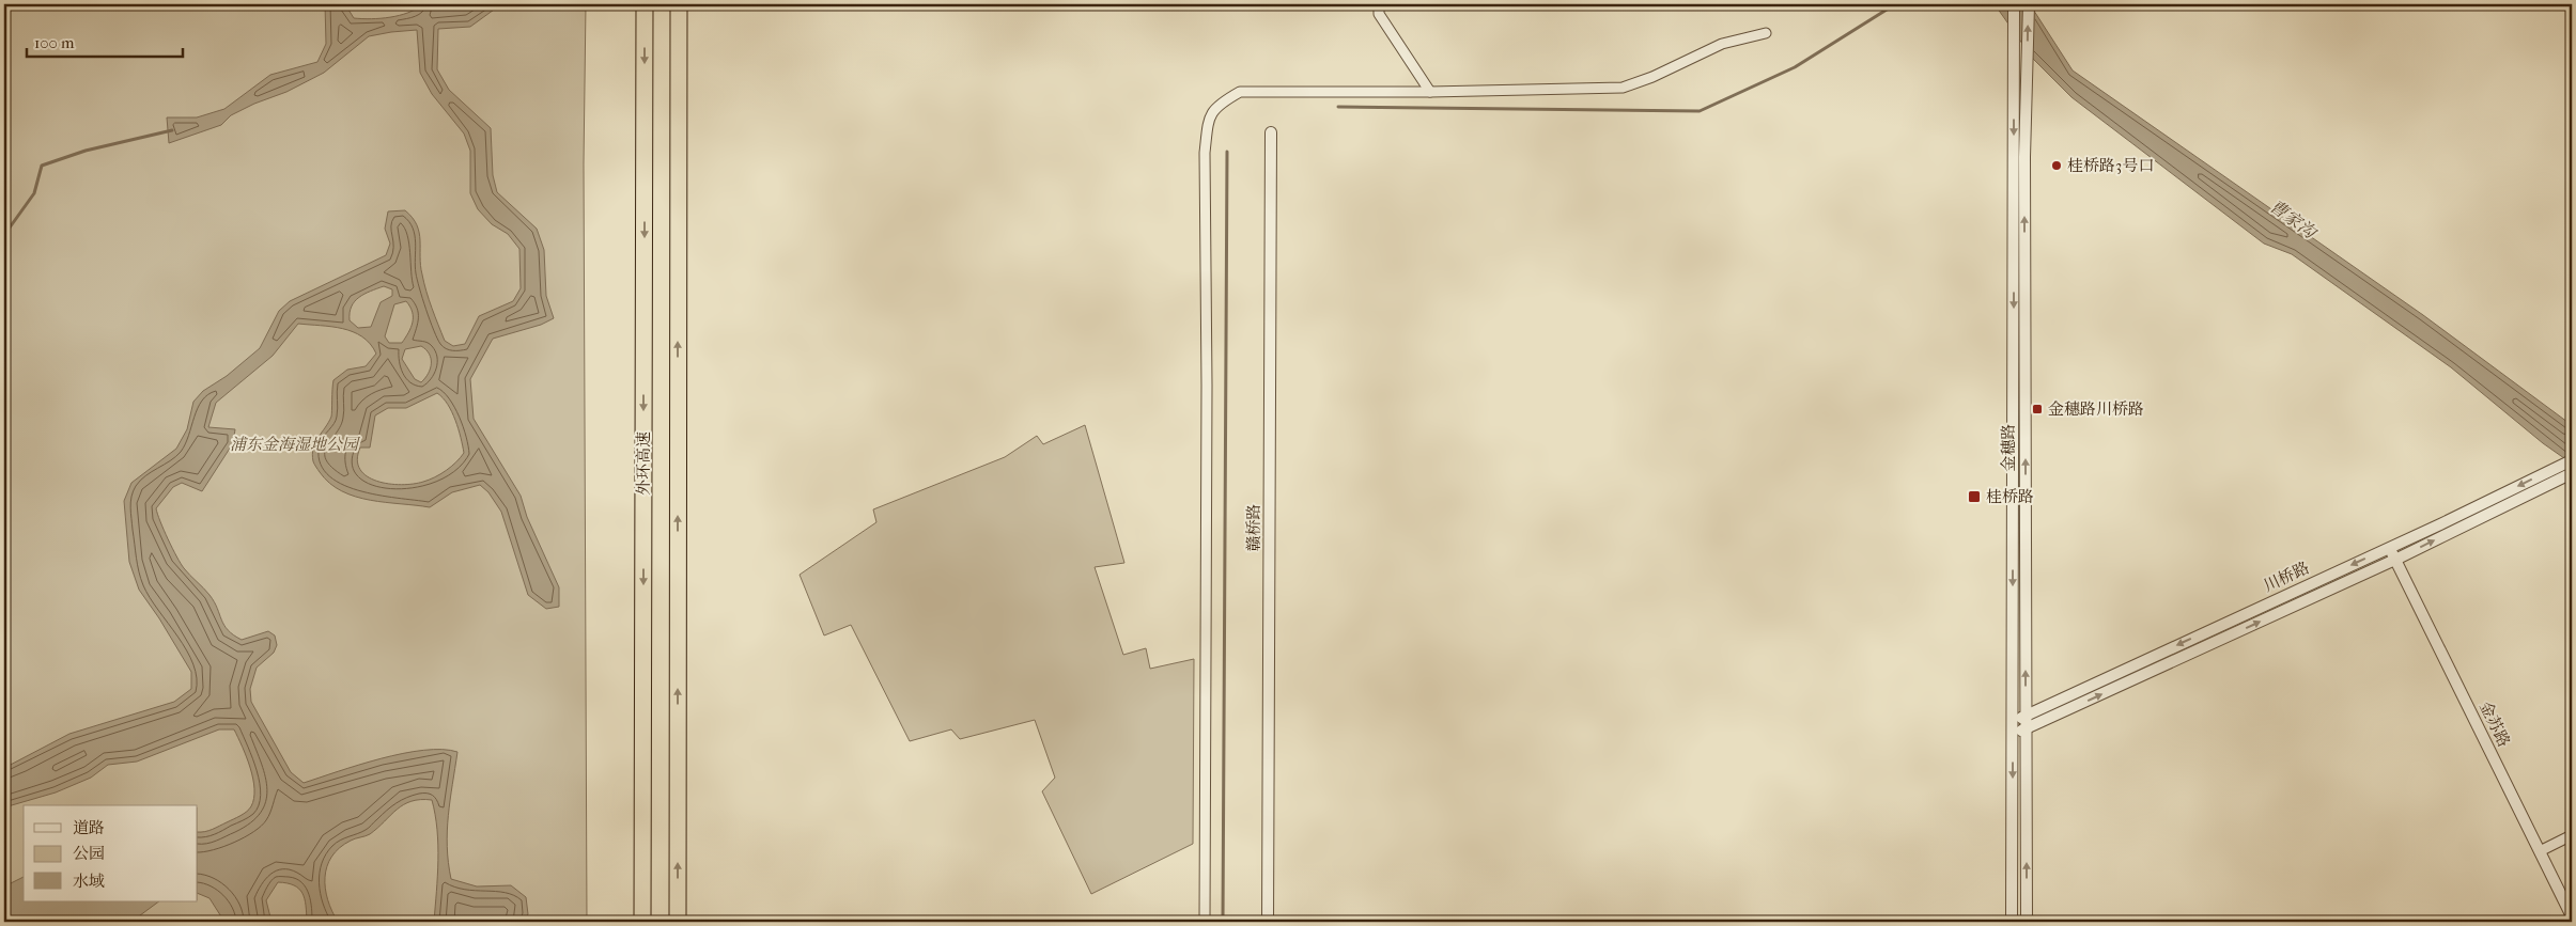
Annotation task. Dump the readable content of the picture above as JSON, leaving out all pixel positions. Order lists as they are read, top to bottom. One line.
{"streets":{"highway":["外环高速"],"street":["金穗路","赣桥路","川桥路","金苏路"]},"crossings":[["金穗路","川桥路"],["川桥路","金苏路"]],"water":["曹家沟"],"parks":["浦东金海湿地公园"],"places":{"other":["桂桥路3号口"],"transit":["金穗路川桥路","桂桥路"]},"legend":["道路","公园","水域"],"scale_bar":"100 m"}
